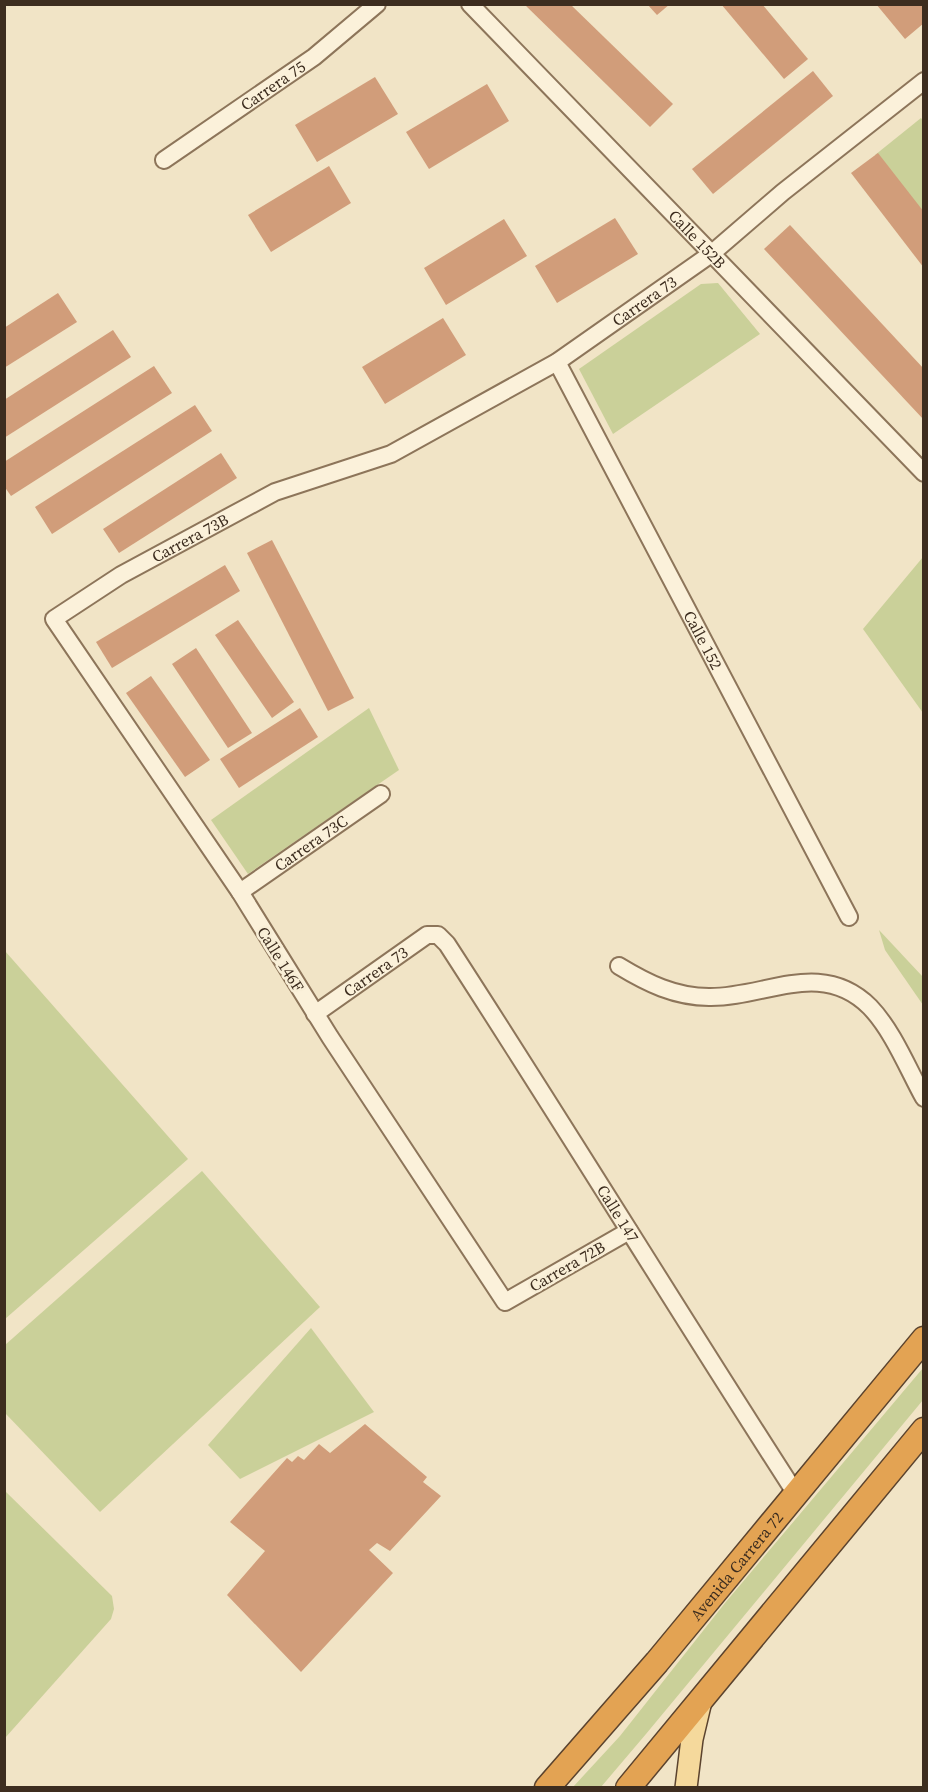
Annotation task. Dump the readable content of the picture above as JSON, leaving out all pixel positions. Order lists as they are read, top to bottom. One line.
{"streets":{"highway":["Avenida Carrera 72"],"street":["Carrera 75","Calle 152B","Carrera 73","Carrera 73B","Calle 152","Carrera 73C","Calle 146F","Calle 147","Carrera 72B"]},"crossings":[["Calle 152B","Carrera 73"],["Carrera 73","Carrera 73B"],["Carrera 73","Calle 152"],["Carrera 73","Calle 146F"],["Carrera 73","Calle 147"],["Carrera 73B","Calle 146F"],["Carrera 73C","Calle 146F"],["Calle 146F","Carrera 72B"],["Calle 147","Carrera 72B"],["Calle 147","Avenida Carrera 72"]]}
